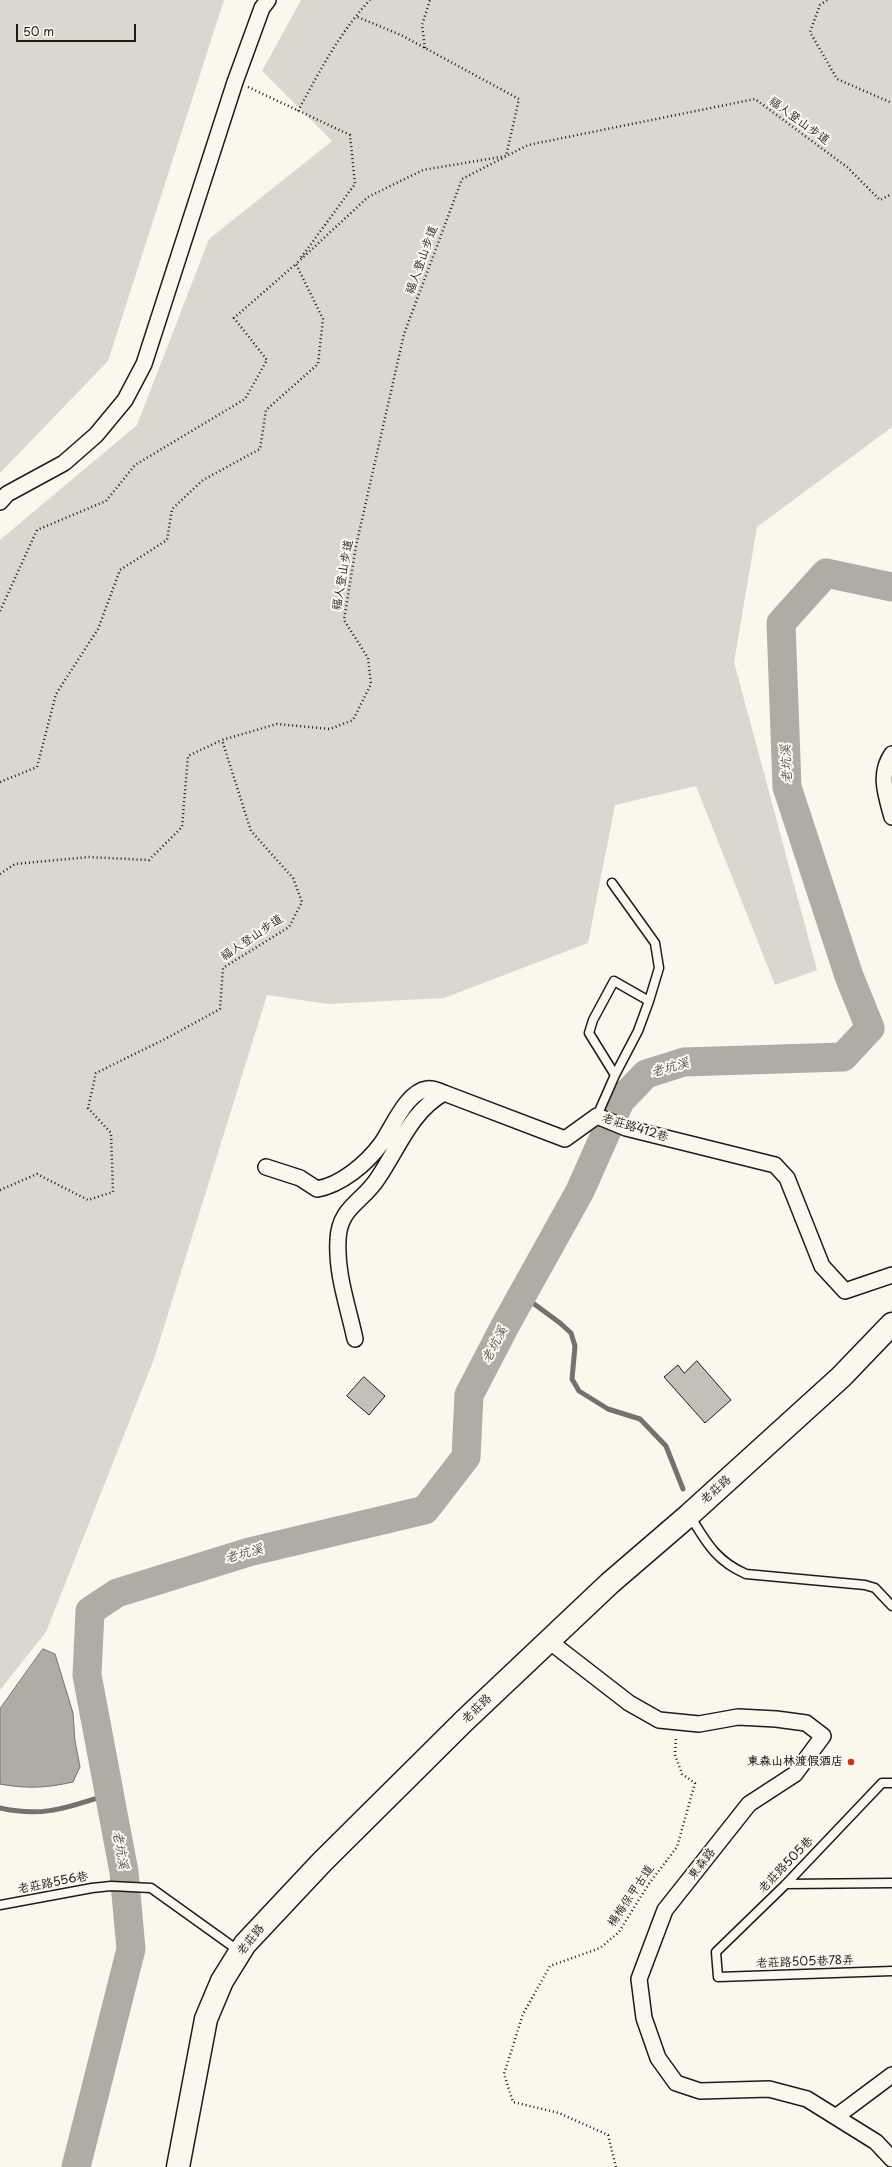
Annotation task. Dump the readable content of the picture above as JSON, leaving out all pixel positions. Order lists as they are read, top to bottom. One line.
{"streets":{"street":["老莊路412巷","老莊路","東森路"],"lane":["老莊路505巷","老莊路556巷","老莊路505巷78弄"],"path":["福人登山步道","楊梅保甲古道"]},"crossings":[["老莊路","東森路"],["老莊路","老莊路556巷"],["東森路","楊梅保甲古道"],["老莊路505巷","老莊路505巷78弄"]],"water":["老坑溪"],"places":["東森山林渡假酒店"],"scale_bar":"50 m"}
